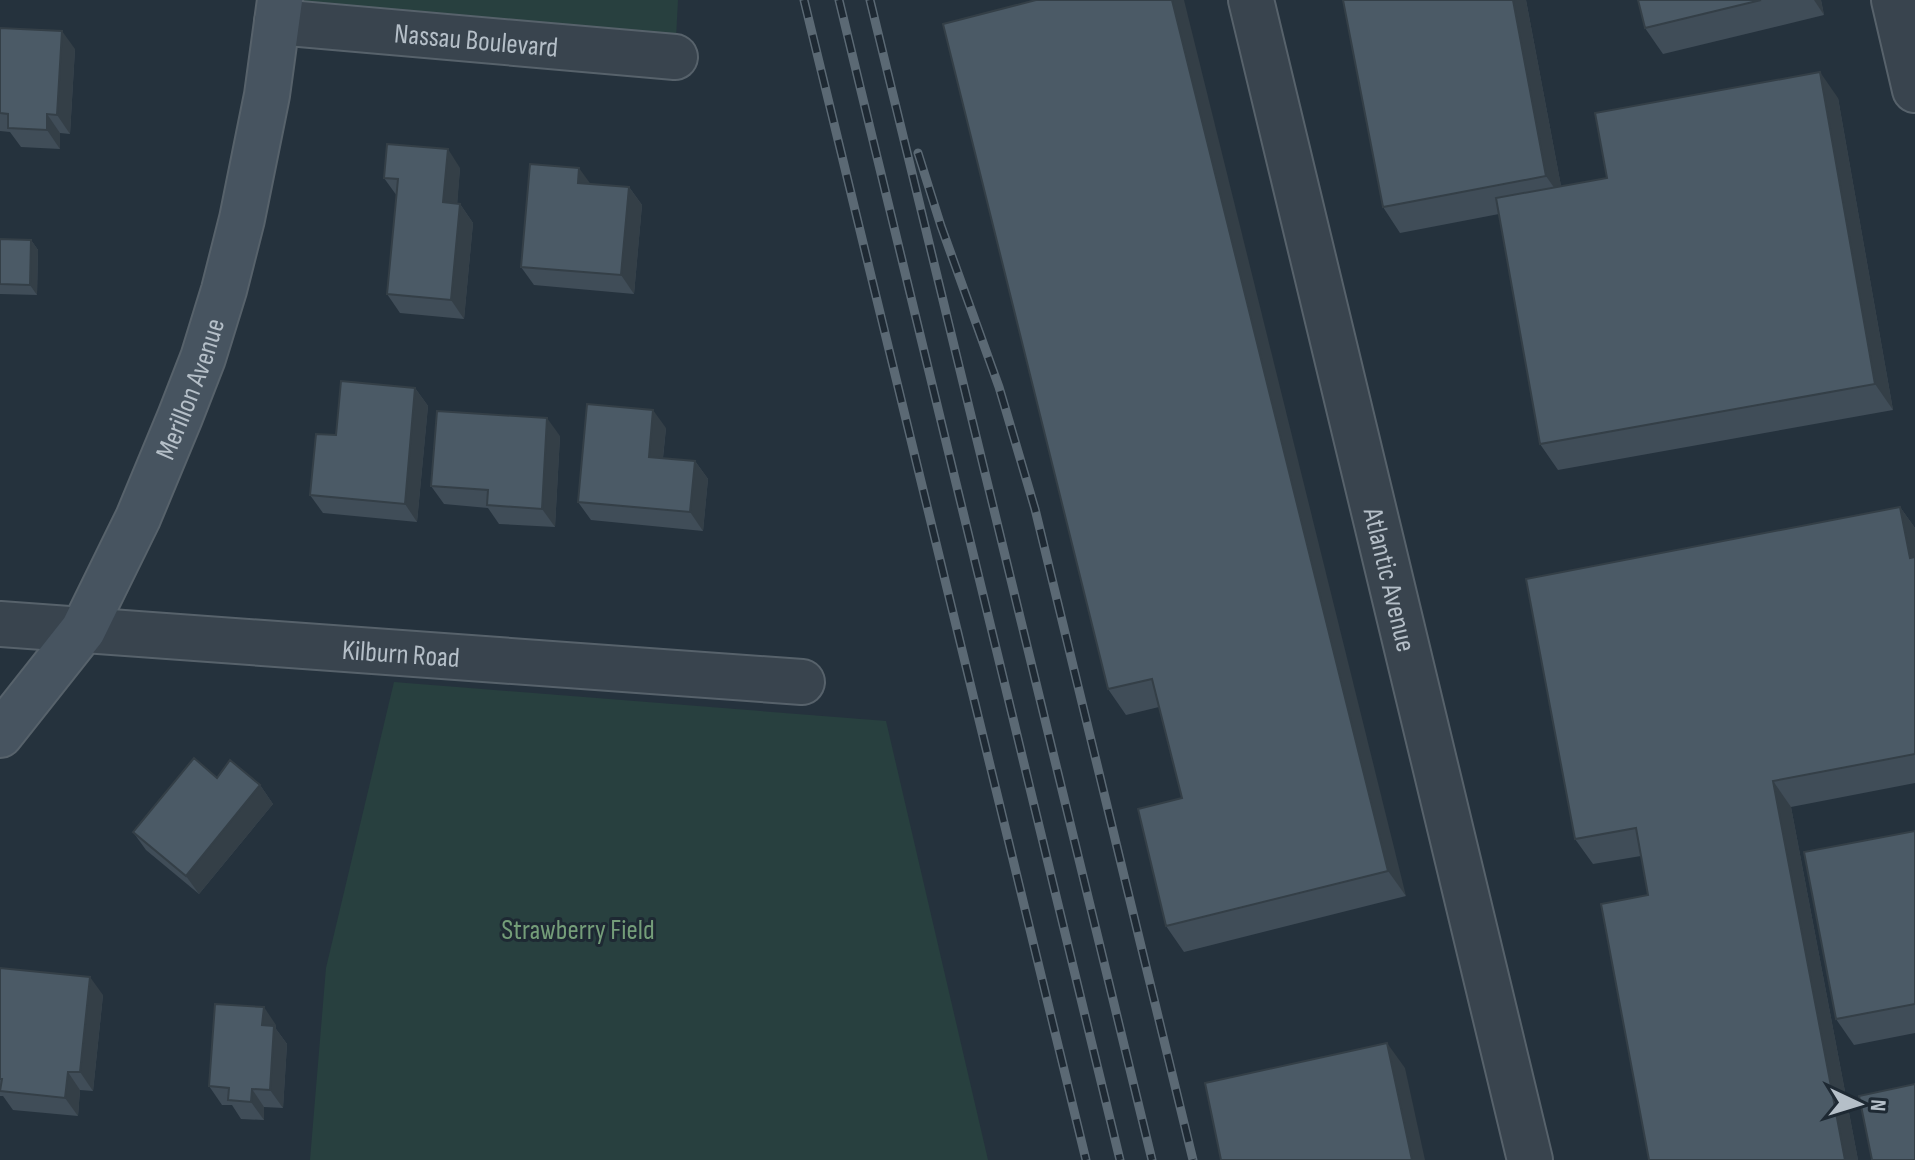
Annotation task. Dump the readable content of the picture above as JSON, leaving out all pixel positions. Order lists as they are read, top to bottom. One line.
{"streets":{"street":["Nassau Boulevard","Merillon Avenue","Atlantic Avenue","Kilburn Road"]},"crossings":[["Nassau Boulevard","Merillon Avenue"],["Merillon Avenue","Kilburn Road"]],"parks":["Strawberry Field"],"north":"right"}
